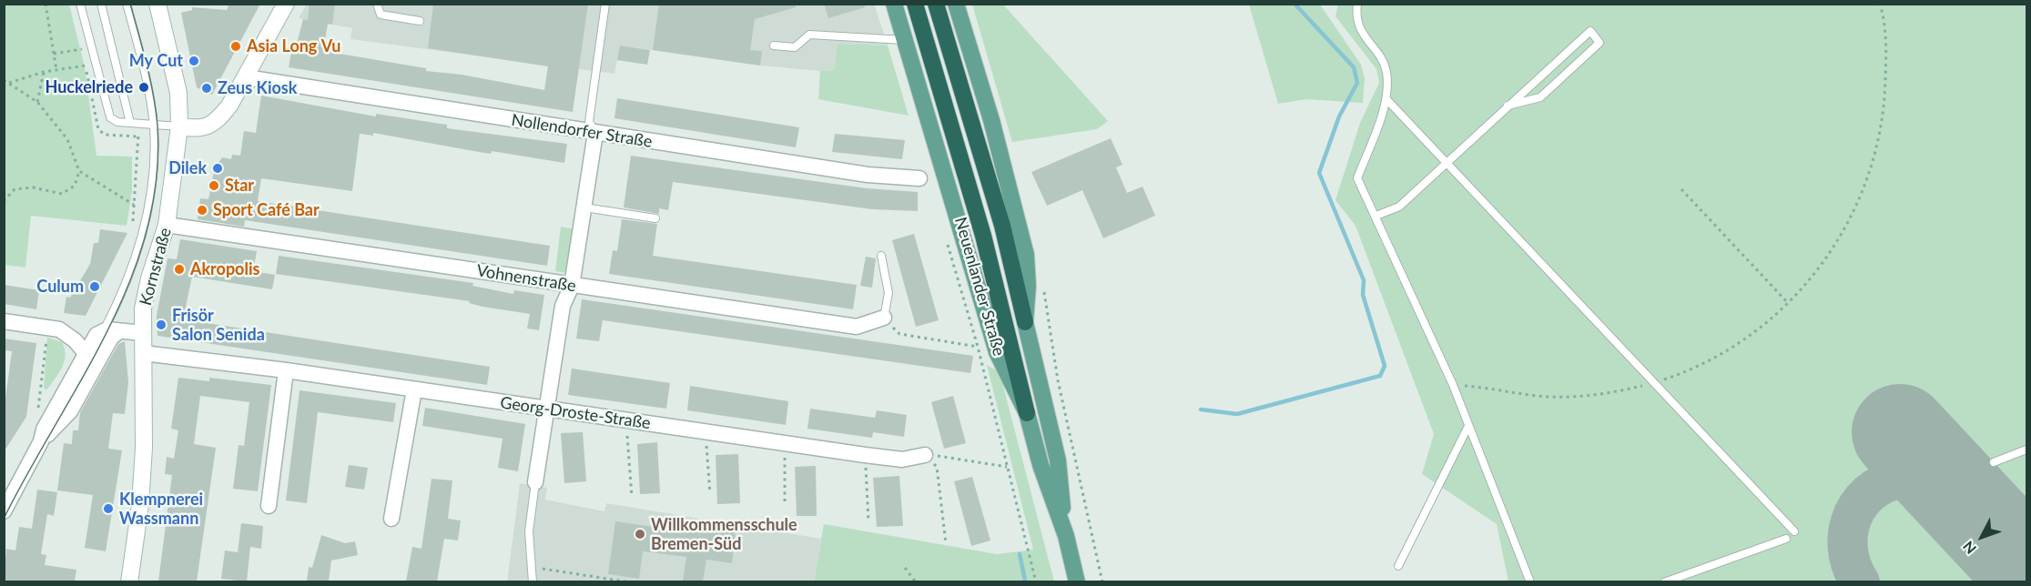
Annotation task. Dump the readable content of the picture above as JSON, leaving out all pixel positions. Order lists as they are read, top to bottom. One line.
{"streets":{"highway":["Neuenlander Straße"],"street":["Nollendorfer Straße","Kornstraße","Vohnenstraße","Georg-Droste-Straße"]},"crossings":[["Kornstraße","Vohnenstraße"],["Kornstraße","Georg-Droste-Straße"]],"places":["Asia Long Vu","My Cut","Huckelriede","Zeus Kiosk","Dilek","Star","Sport Café Bar","Akropolis","Culum","Frisör Salon Senida","Klempnerei Wassmann","Willkommensschule Bremen-Süd"],"north":"bottom left"}
